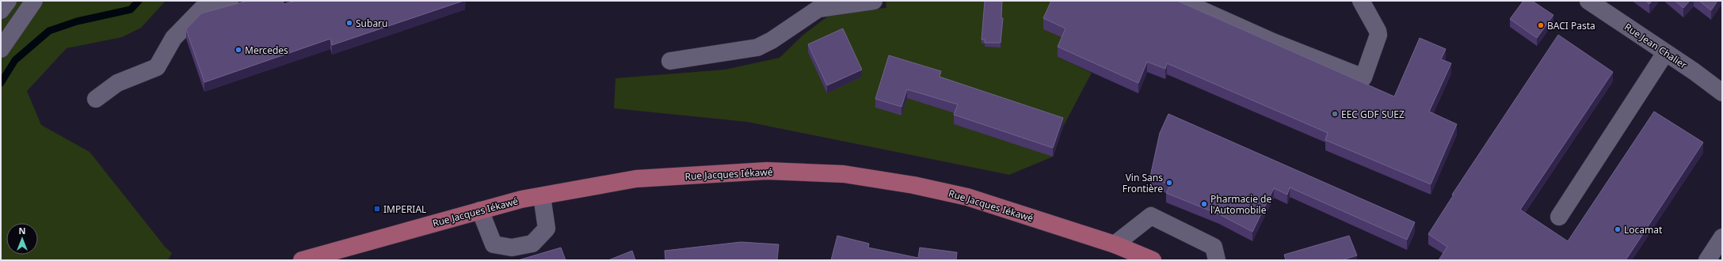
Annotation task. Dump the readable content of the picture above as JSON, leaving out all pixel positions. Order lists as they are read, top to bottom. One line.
{"streets":{"main road":["Rue Jacques Iékawé"],"street":["Rue Jean Chalier"]},"places":{"other":["Subaru","BACI Pasta","Mercedes","EEC GDF SUEZ","Vin Sans Frontière","Pharmacie de l'Automobile","Locamat"],"transit":["IMPERIAL"]},"north":"top"}
